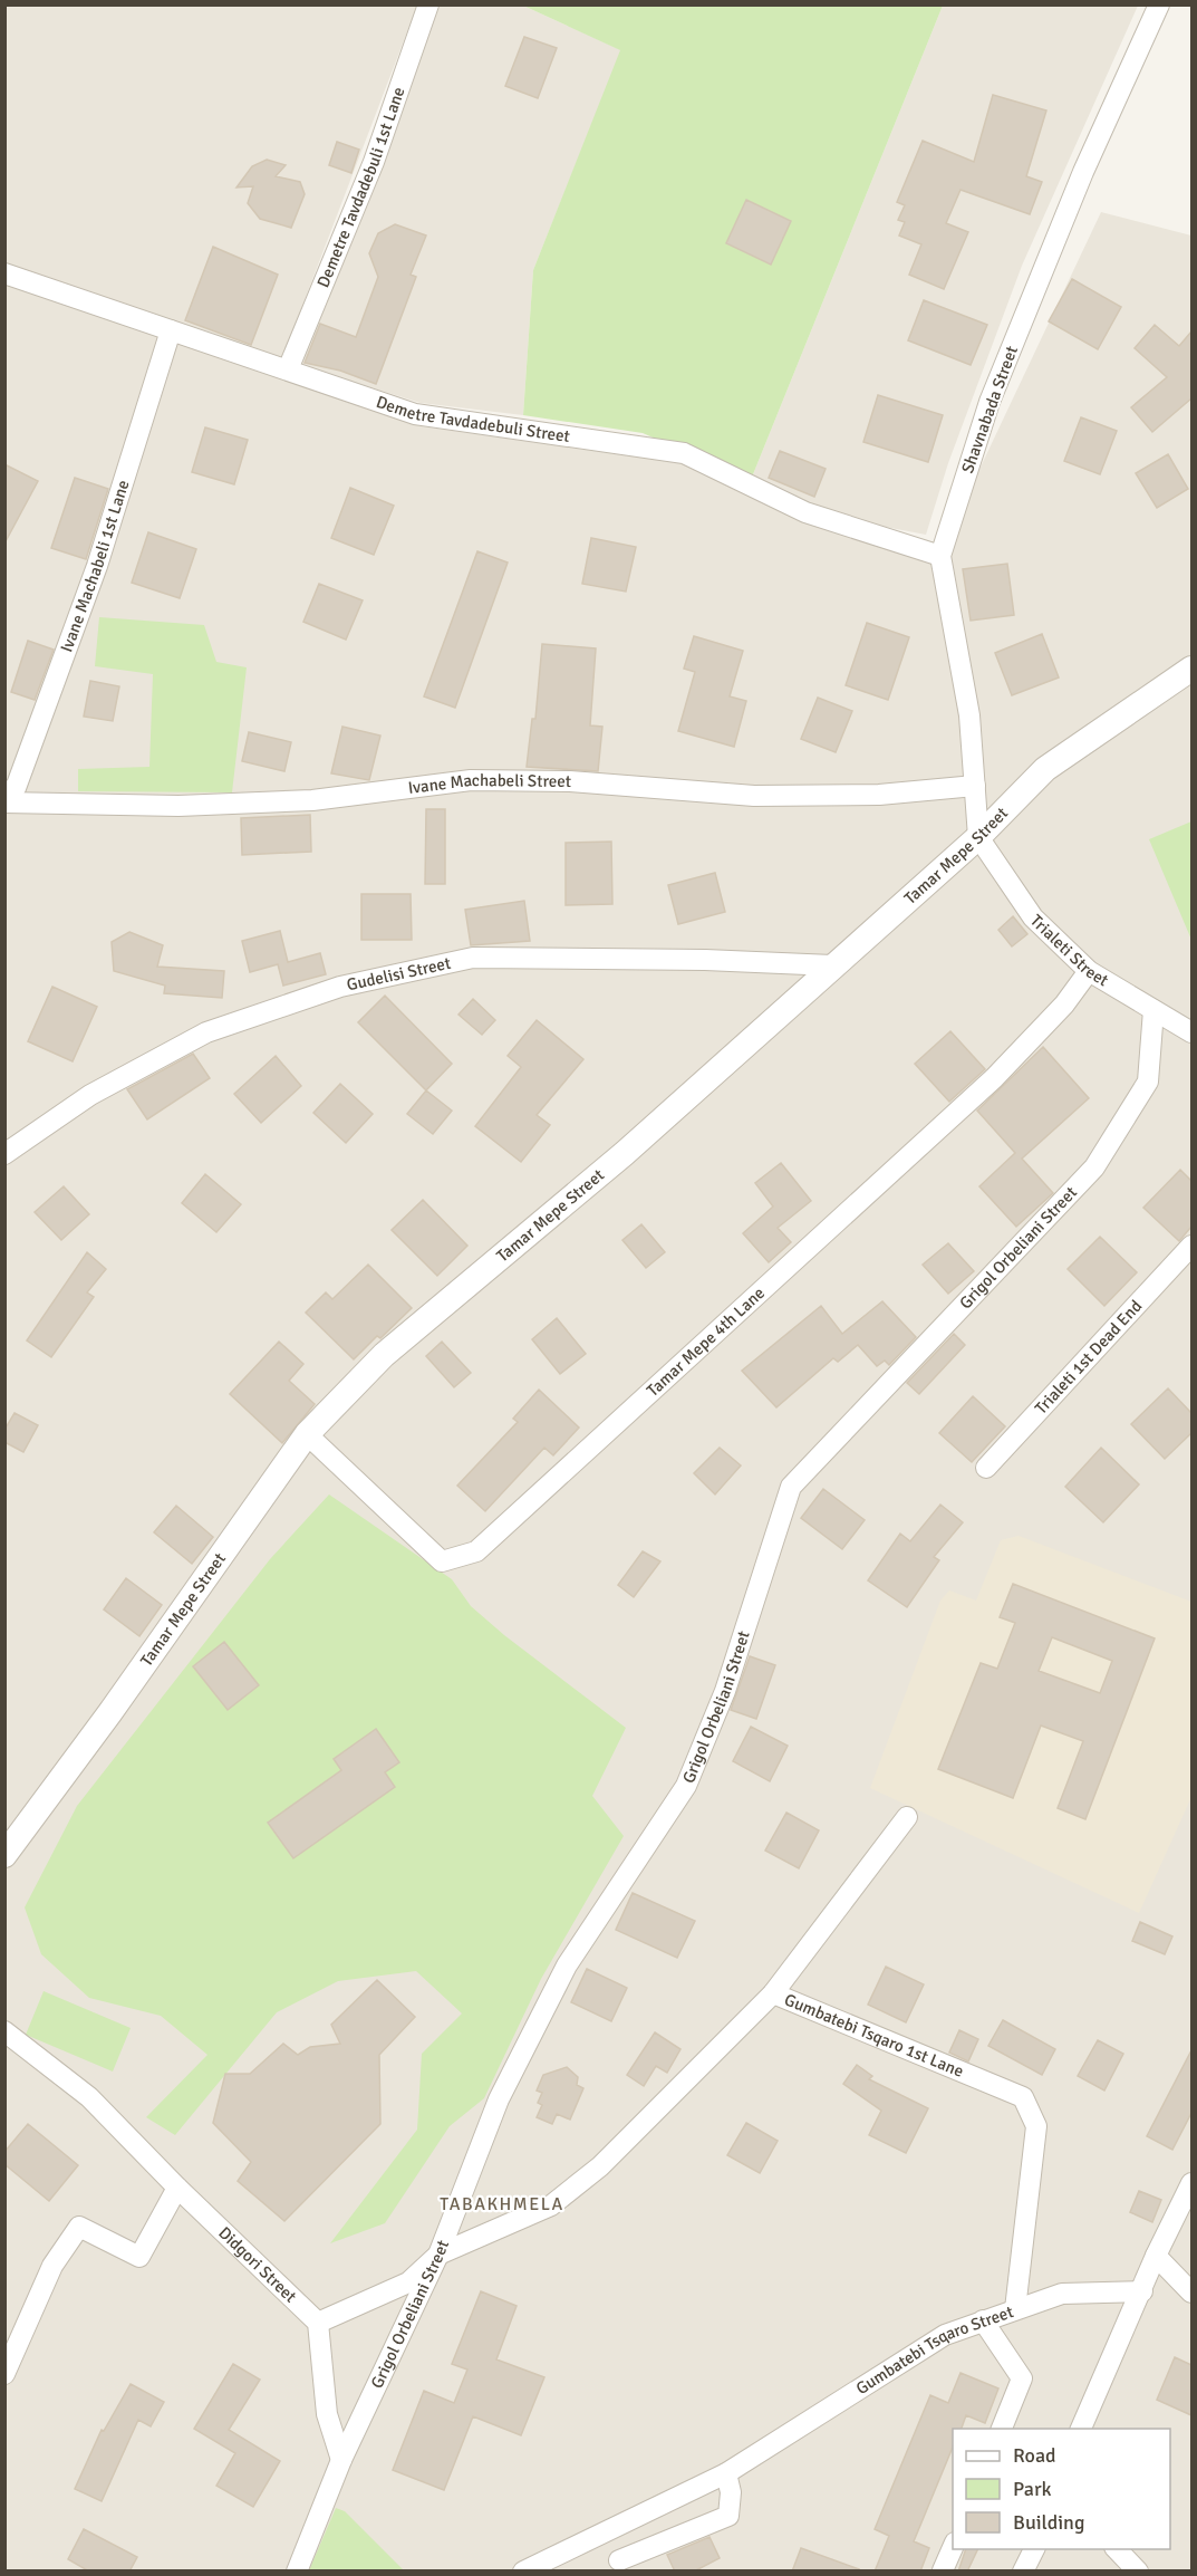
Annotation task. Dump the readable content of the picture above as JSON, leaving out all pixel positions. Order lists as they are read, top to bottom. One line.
{"streets":{"street":["Demetre Tavdadebuli 1st Lane","Shavnabada Street","Demetre Tavdadebuli Street","Ivane Machabeli 1st Lane","Ivane Machabeli Street","Tamar Mepe Street","Trialeti Street","Gudelisi Street","Grigol Orbeliani Street","Tamar Mepe 4th Lane","Trialeti 1st Dead End","Gumbatebi Tsqaro 1st Lane","Didgori Street","Gumbatebi Tsqaro Street"]},"crossings":[["Demetre Tavdadebuli 1st Lane","Demetre Tavdadebuli Street"],["Shavnabada Street","Demetre Tavdadebuli Street"],["Shavnabada Street","Ivane Machabeli Street"],["Shavnabada Street","Tamar Mepe Street"],["Shavnabada Street","Trialeti Street"],["Demetre Tavdadebuli Street","Ivane Machabeli 1st Lane"],["Tamar Mepe Street","Trialeti Street"],["Tamar Mepe Street","Gudelisi Street"],["Tamar Mepe Street","Tamar Mepe 4th Lane"],["Trialeti Street","Grigol Orbeliani Street"],["Trialeti Street","Tamar Mepe 4th Lane"],["Grigol Orbeliani Street","Gumbatebi Tsqaro 1st Lane"],["Gumbatebi Tsqaro 1st Lane","Gumbatebi Tsqaro Street"]],"districts":["TABAKHMELA"],"legend":["Road","Park","Building"]}
